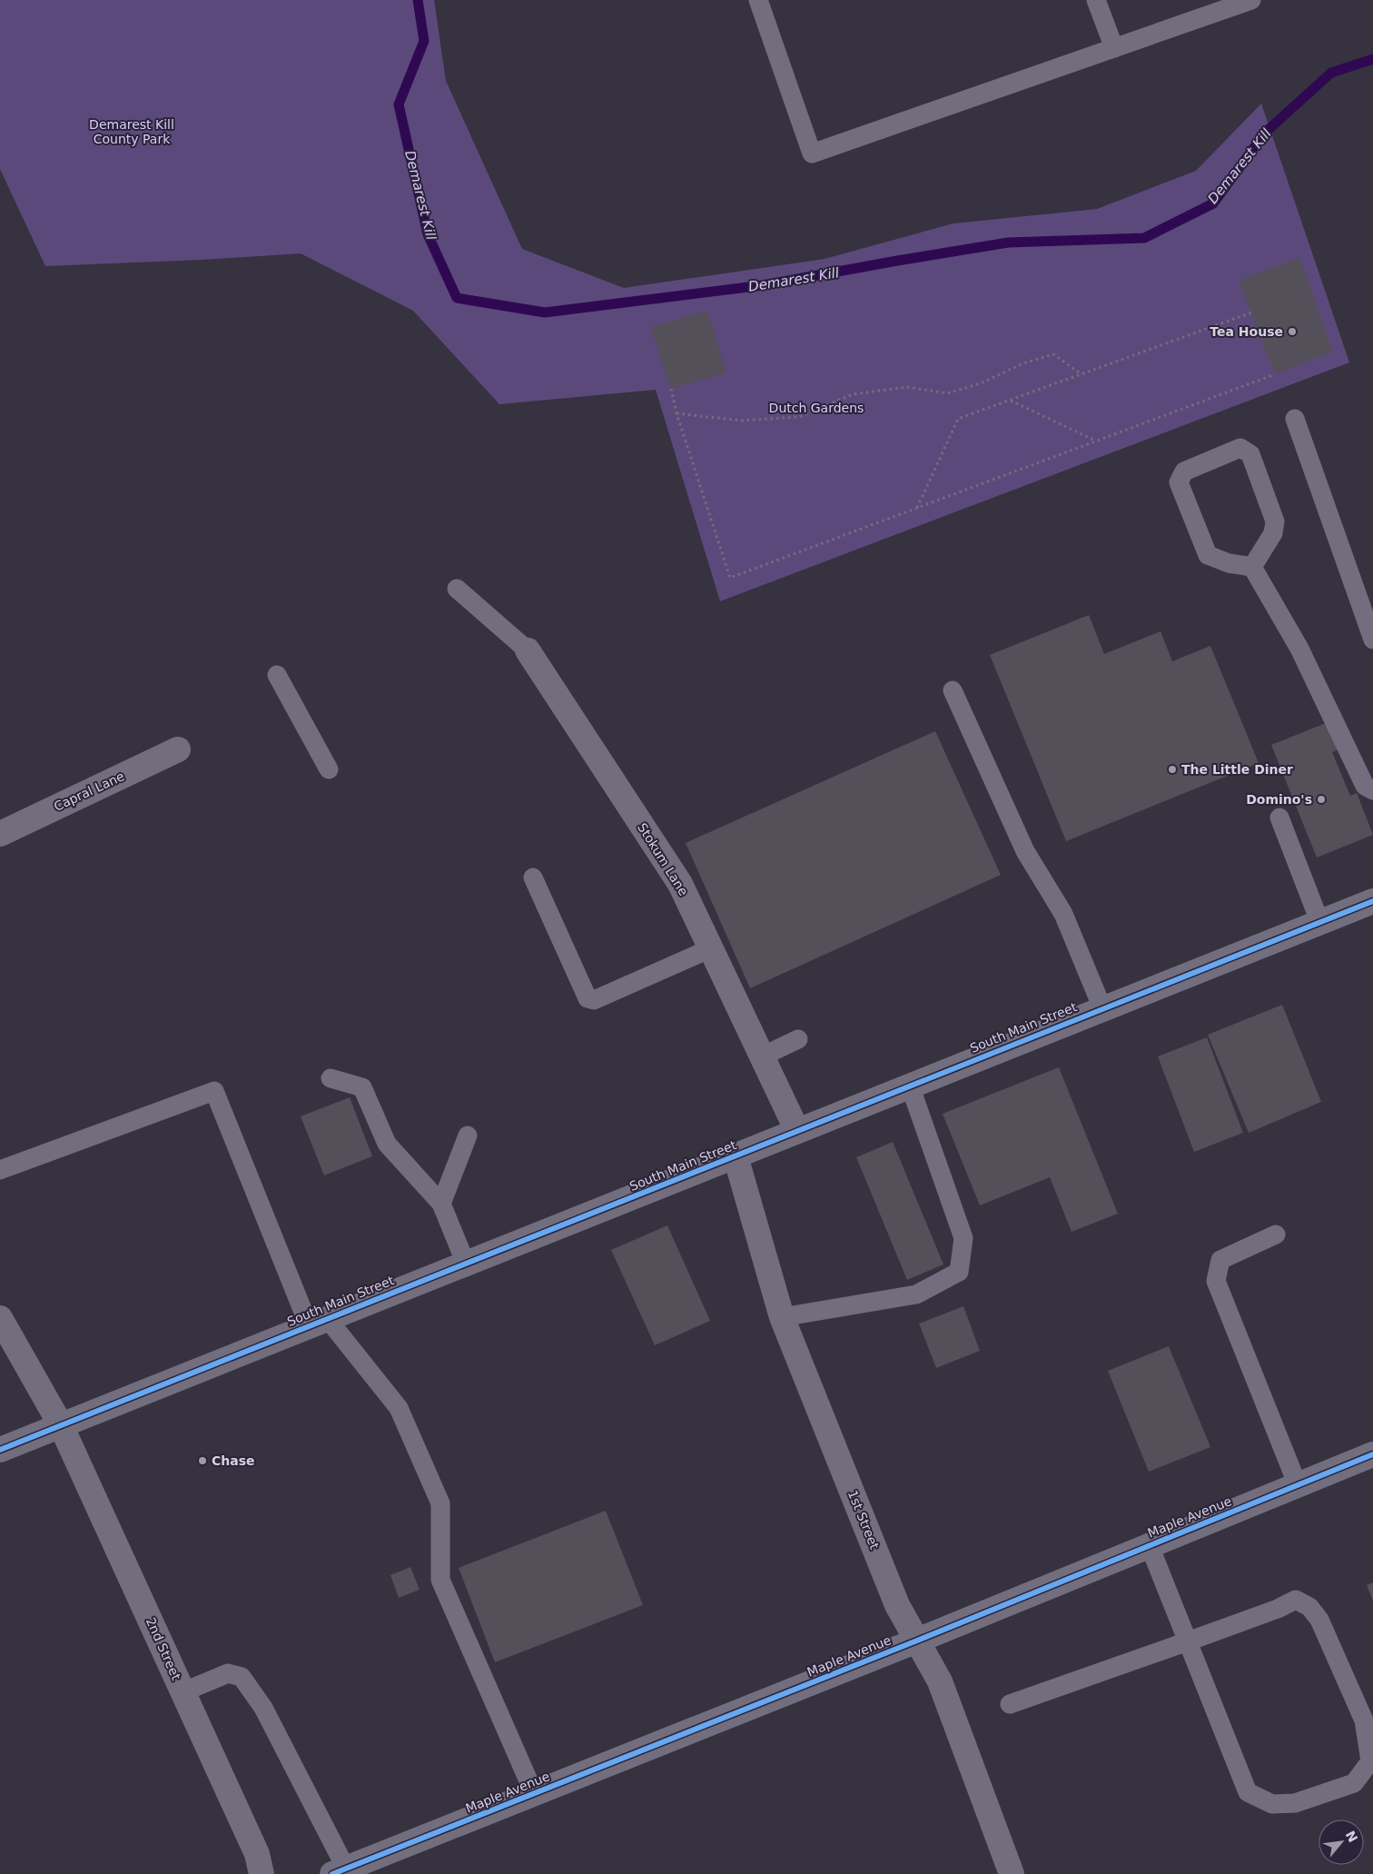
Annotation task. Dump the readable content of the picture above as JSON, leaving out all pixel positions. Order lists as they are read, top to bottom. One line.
{"streets":{"street":["Capral Lane","Stokum Lane","South Main Street","Maple Avenue","1st Street","2nd Street"]},"crossings":[["Stokum Lane","South Main Street"],["South Main Street","1st Street"],["South Main Street","2nd Street"],["Maple Avenue","1st Street"]],"water":["Demarest Kill"],"parks":["Demarest Kill County Park","Dutch Gardens"],"places":["Tea House","The Little Diner","Domino's","Chase"],"north":"top right"}
